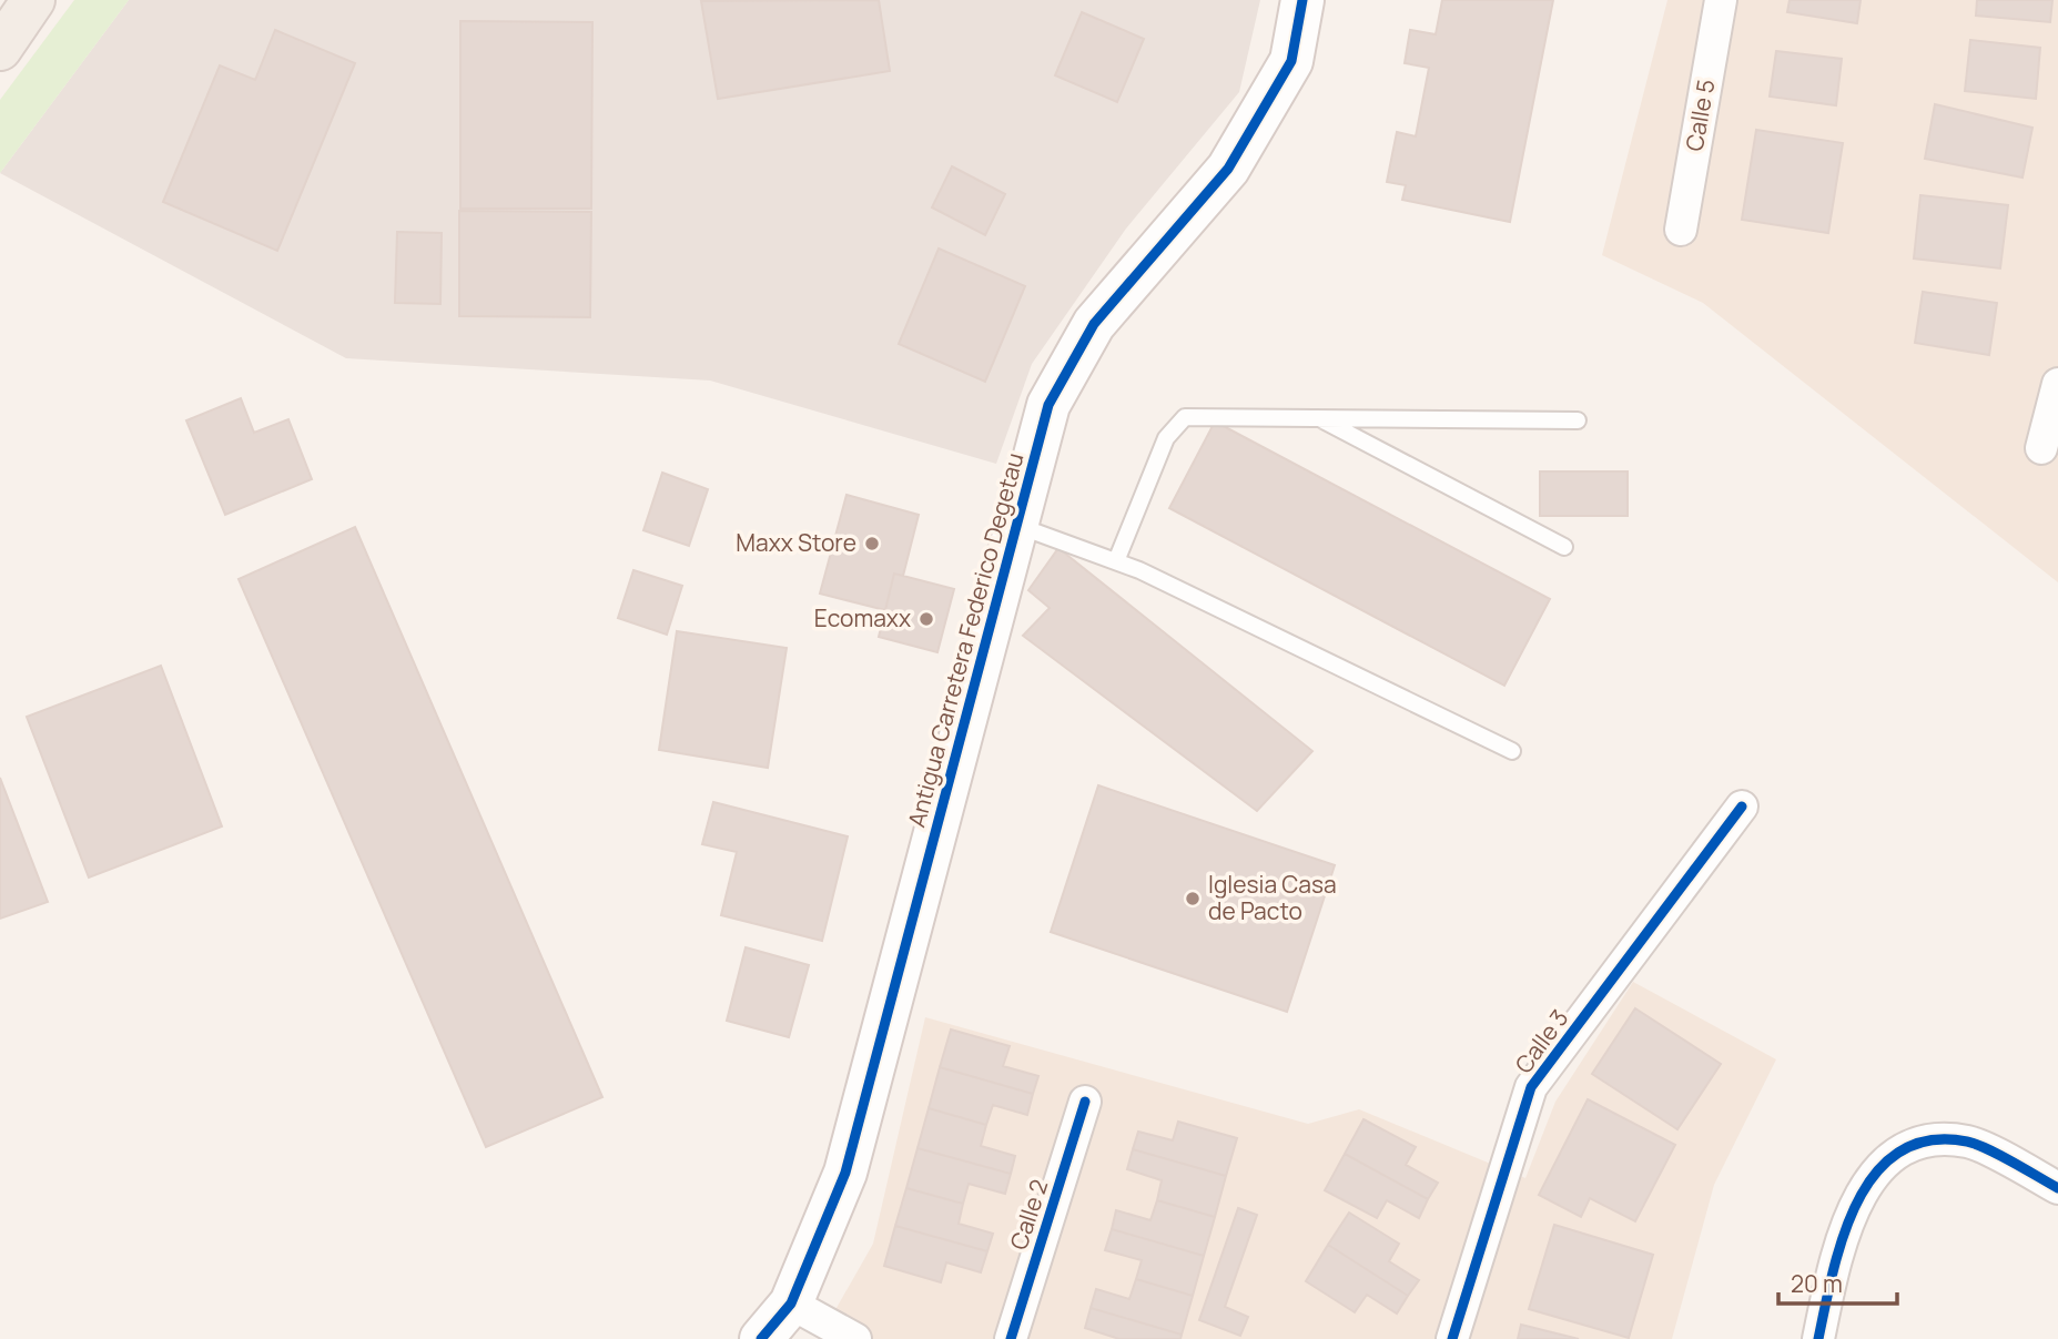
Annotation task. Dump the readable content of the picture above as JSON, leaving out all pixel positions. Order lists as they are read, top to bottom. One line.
{"streets":{"street":["Calle 5","Antigua Carretera Federico Degetau","Calle 3","Calle 2"]},"places":["Maxx Store","Ecomaxx","Iglesia Casa de Pacto"],"scale_bar":"20 m"}
